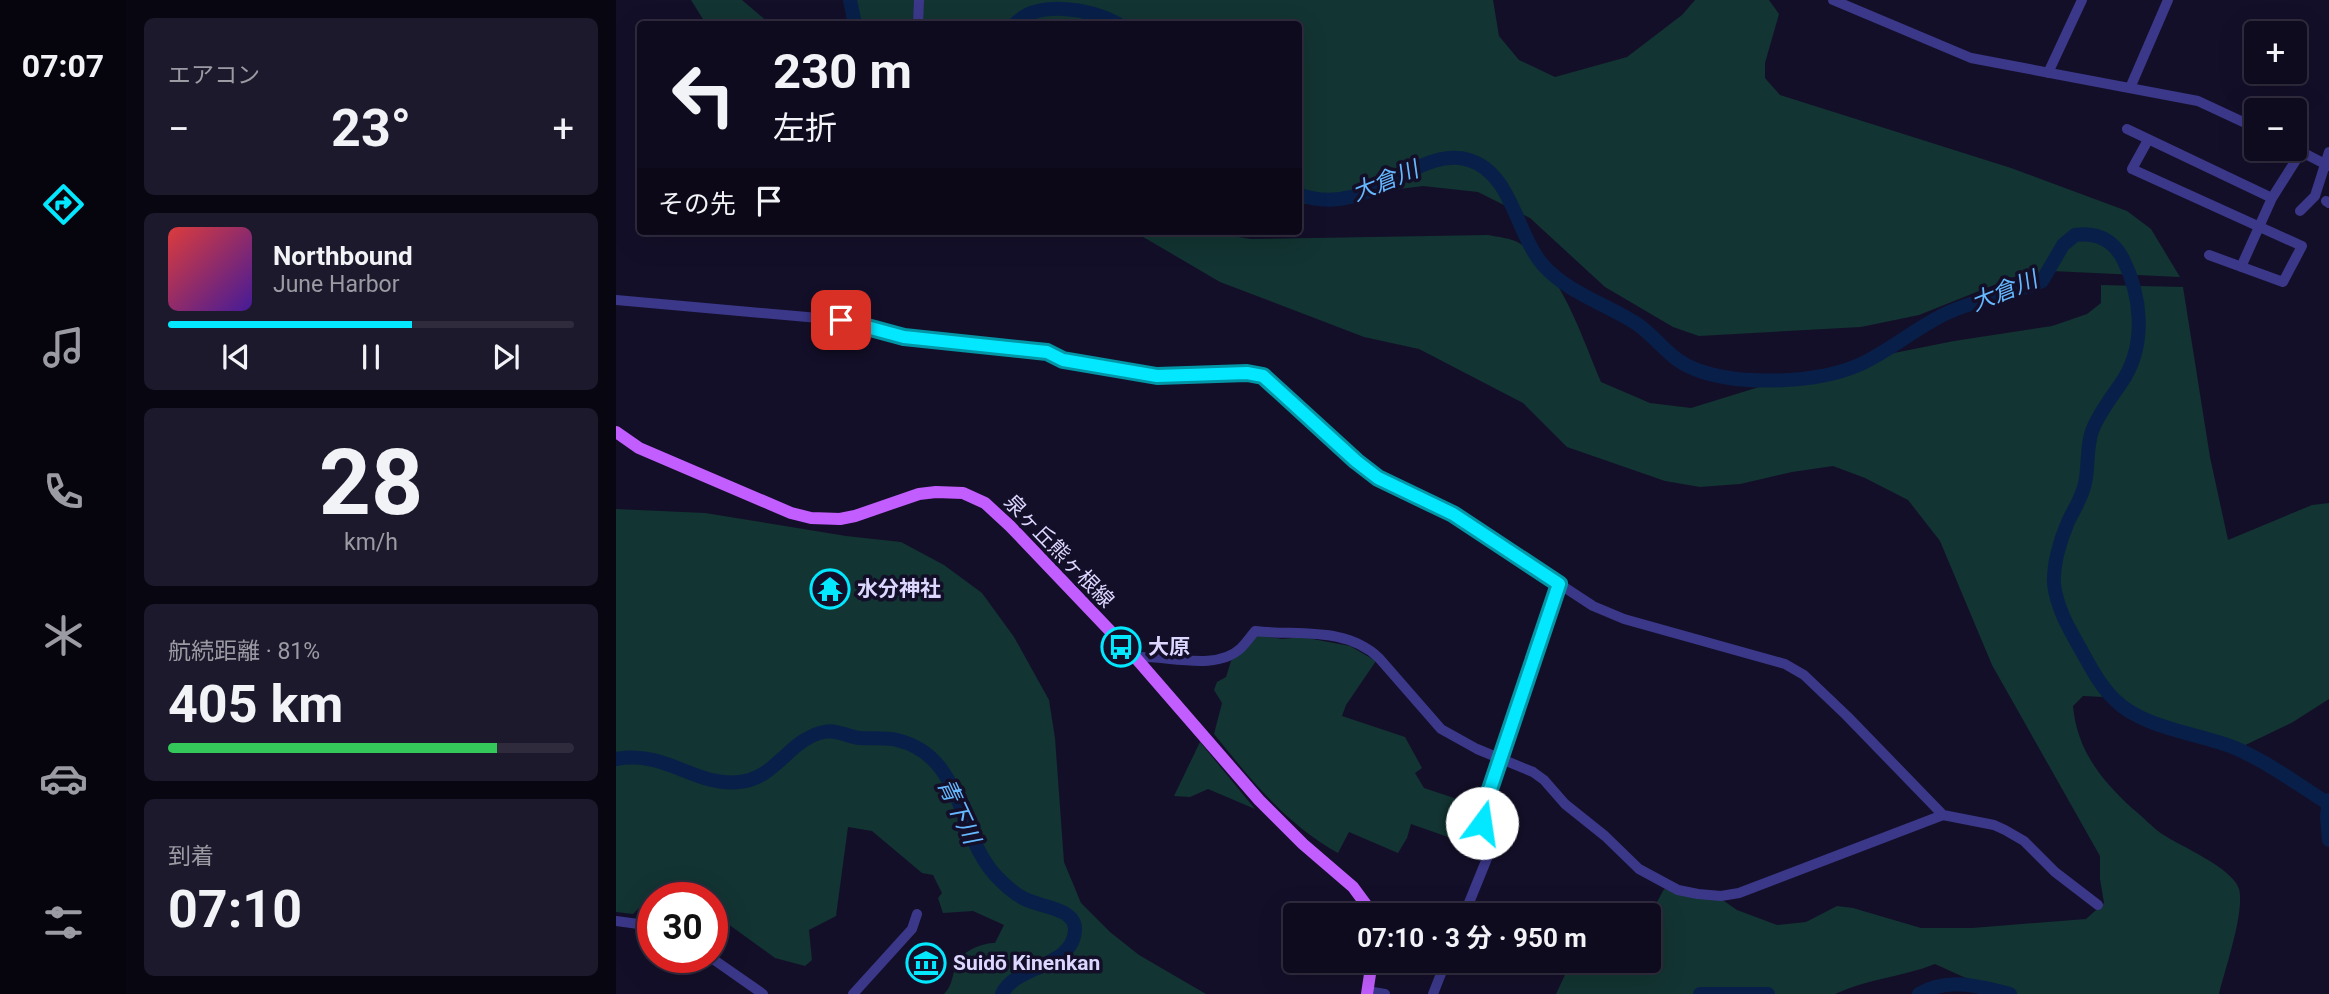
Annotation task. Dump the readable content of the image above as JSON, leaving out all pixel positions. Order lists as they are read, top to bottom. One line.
{"streets":{"main road":["泉ヶ丘熊ヶ根線"]},"water":["大倉川","青下川"],"places":{"temple":["水分神社"],"bus stop":["大原"],"museum":["Suidō Kinenkan"]},"page":{"tabs":"07:07","tile":["エアコン",["28","km/h"],["航続距離 · 81%","405 km"],["到着","07:10"]],"map_buttons":["+","−"],"turn":["230 m","左折"],"heat":["−","23°","+"],"then":"その先","song":["Northbound","June Harbor"],"limit":"30","trip":"07:10 · 3 分 · 950 m"}}
